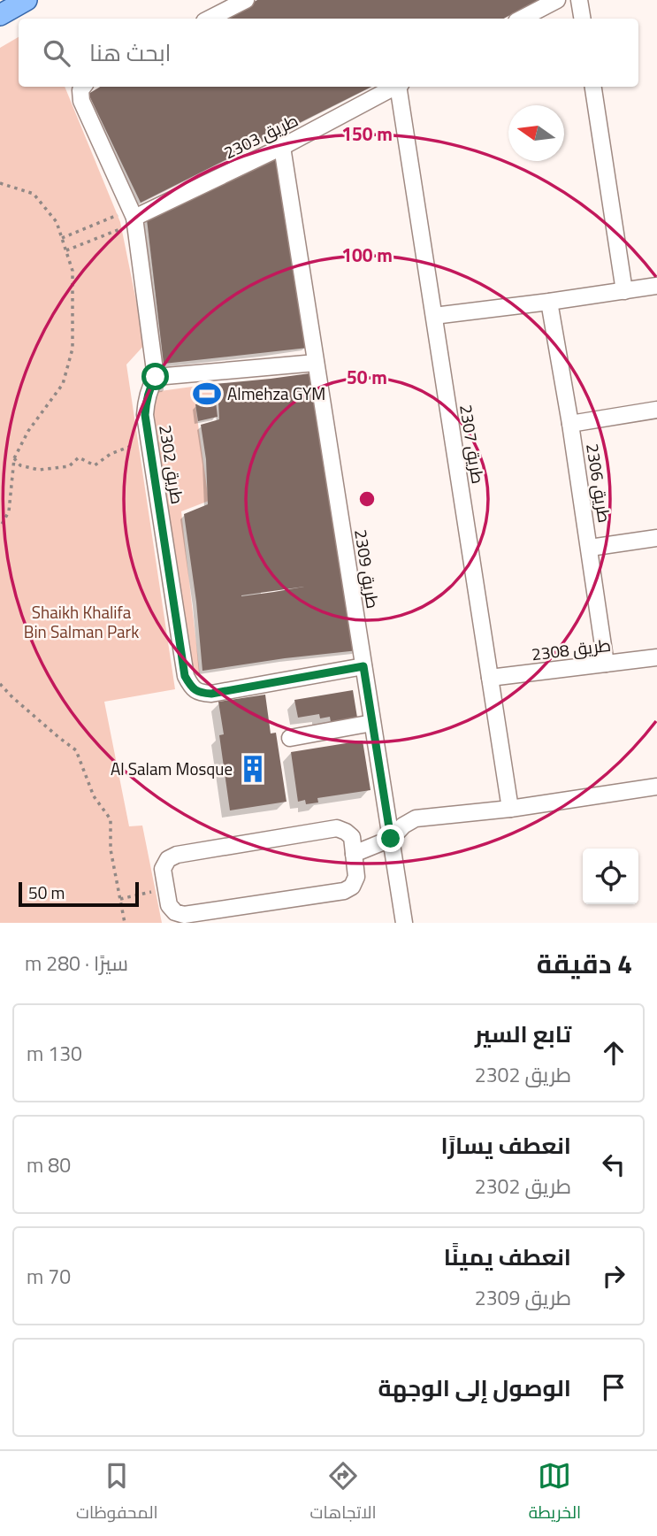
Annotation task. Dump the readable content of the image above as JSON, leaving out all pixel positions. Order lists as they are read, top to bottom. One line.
{"streets":{"street":["طريق 2303","طريق 2307","طريق 2302","طريق 2306","طريق 2309","طريق 2308"]},"crossings":[["طريق 2303","طريق 2302"],["طريق 2303","طريق 2309"],["طريق 2307","طريق 2308"],["طريق 2302","طريق 2309"],["طريق 2306","طريق 2308"]],"parks":["Shaikh Khalifa Bin Salman Park"],"places":{"sports":["Almehza GYM"],"building":["Al Salam Mosque"]},"scale_bar":"50 m","north":"left","page":{"search":"ابحث هنا","scale":"50 m","heading":["4 دقيقة","سيرًا · 280 m"],"list":[["تابع السير","طريق 2302","130 m"],["انعطف يسارًا","طريق 2302","80 m"],["انعطف يمينًا","طريق 2309","70 m"],"الوصول إلى الوجهة"],"nav":["الخريطة","الاتجاهات","المحفوظات"]},"rings":["150 m","100 m","50 m"]}
